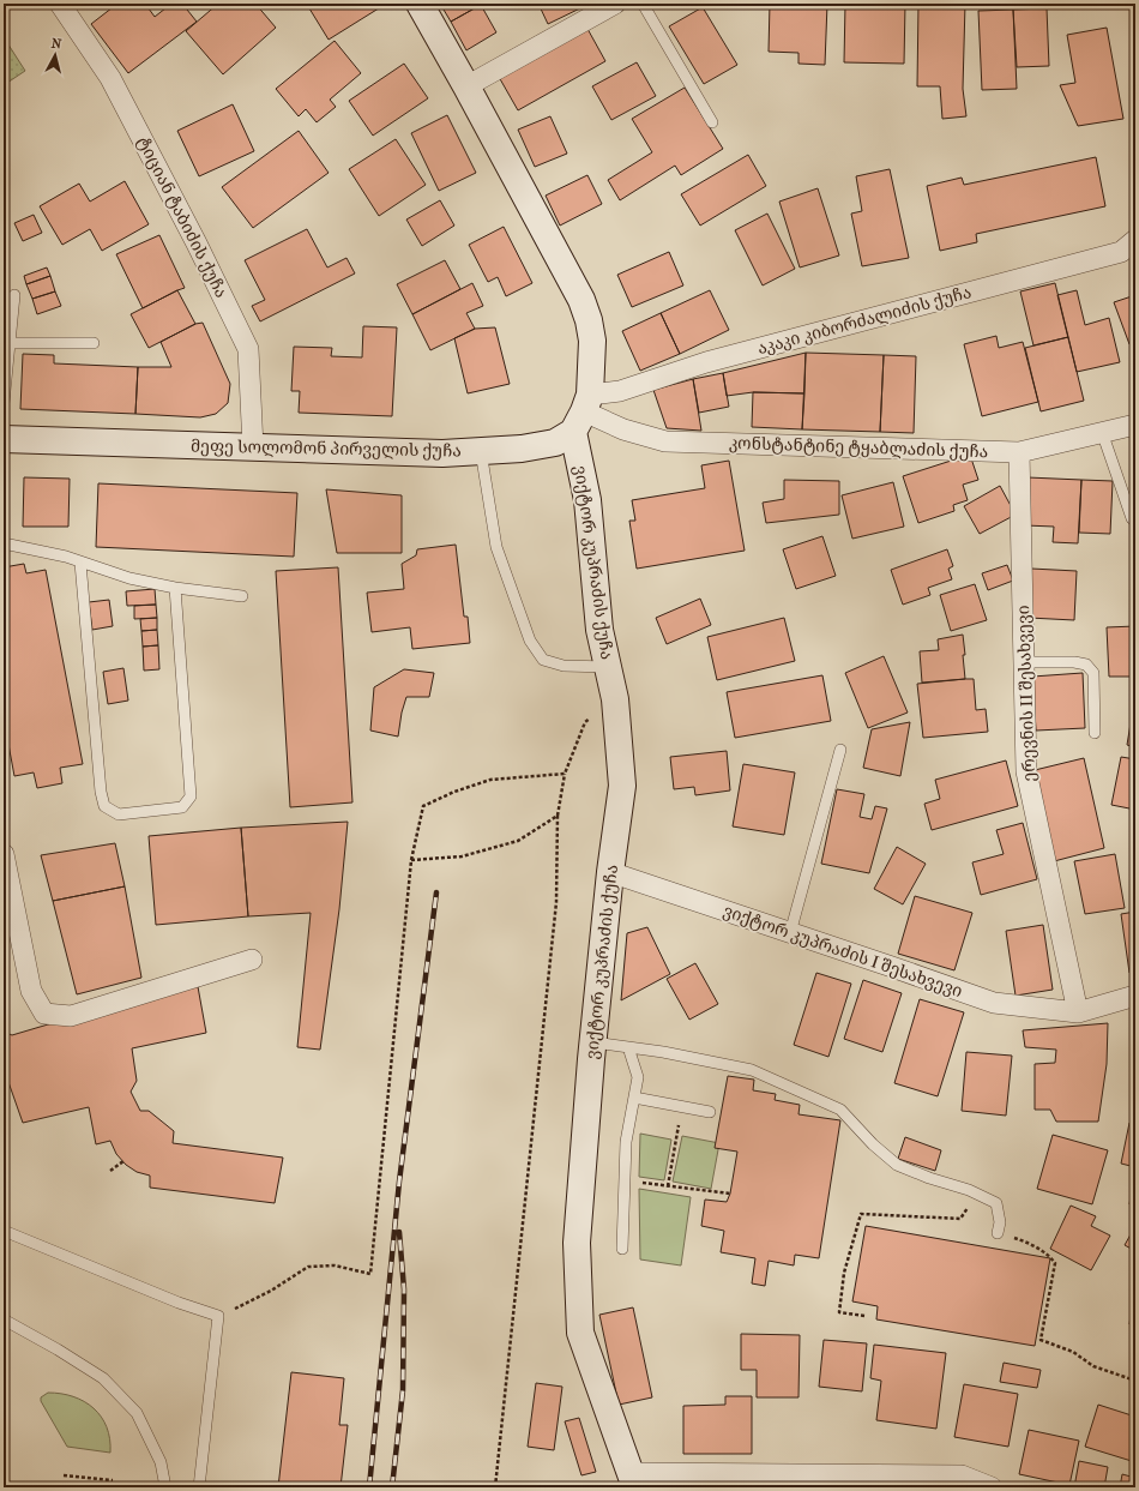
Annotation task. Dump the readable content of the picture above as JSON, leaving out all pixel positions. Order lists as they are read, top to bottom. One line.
{"streets":{"street":["ტიციან ტაბიძის ქუჩა","აკაკი კიბორძალიძის ქუჩა","კონსტანტინე ტყაბლაძის ქუჩა","მეფე სოლომონ პირველის ქუჩა","ვიქტორ კუპრაძის ქუჩა","ერევნის II შესახვევი","ვიქტორ კუპრაძის I შესახვევი"]},"crossings":[["ტიციან ტაბიძის ქუჩა","მეფე სოლომონ პირველის ქუჩა"],["აკაკი კიბორძალიძის ქუჩა","კონსტანტინე ტყაბლაძის ქუჩა"],["აკაკი კიბორძალიძის ქუჩა","მეფე სოლომონ პირველის ქუჩა"],["აკაკი კიბორძალიძის ქუჩა","ვიქტორ კუპრაძის ქუჩა"],["კონსტანტინე ტყაბლაძის ქუჩა","მეფე სოლომონ პირველის ქუჩა"],["კონსტანტინე ტყაბლაძის ქუჩა","ვიქტორ კუპრაძის ქუჩა"],["კონსტანტინე ტყაბლაძის ქუჩა","ერევნის II შესახვევი"],["მეფე სოლომონ პირველის ქუჩა","ვიქტორ კუპრაძის ქუჩა"],["ვიქტორ კუპრაძის ქუჩა","ვიქტორ კუპრაძის I შესახვევი"],["ერევნის II შესახვევი","ვიქტორ კუპრაძის I შესახვევი"]],"north":"top"}
